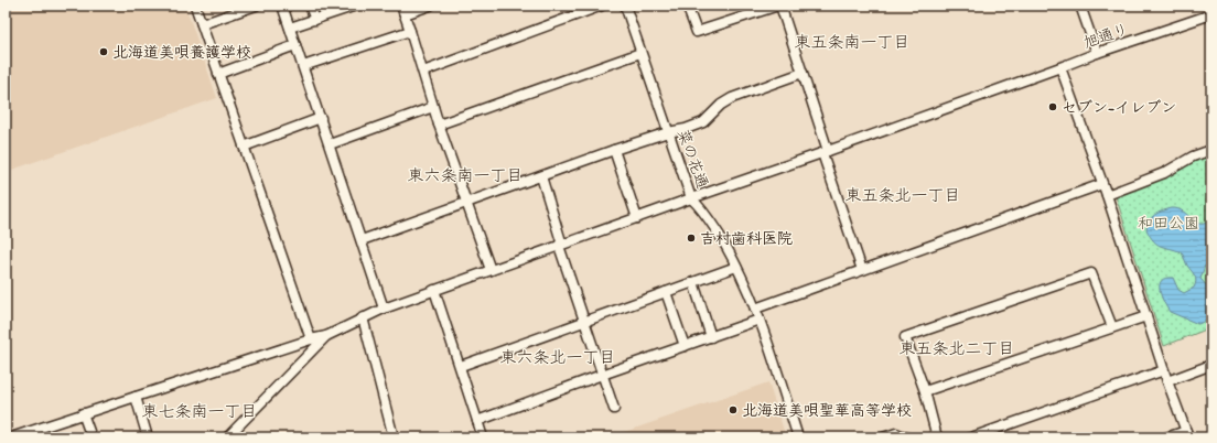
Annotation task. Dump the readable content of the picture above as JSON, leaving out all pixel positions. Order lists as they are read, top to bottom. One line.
{"streets":{"street":["旭通り","菜の花通"]},"crossings":[["旭通り","菜の花通"]],"districts":["東五条南一丁目","東六条南一丁目","東五条北一丁目","東五条北二丁目","東六条北一丁目","東七条南一丁目"],"parks":["和田公園"],"places":["北海道美唄養護学校","セブン-イレブン","吉村歯科医院","北海道美唄聖華高等学校"]}
